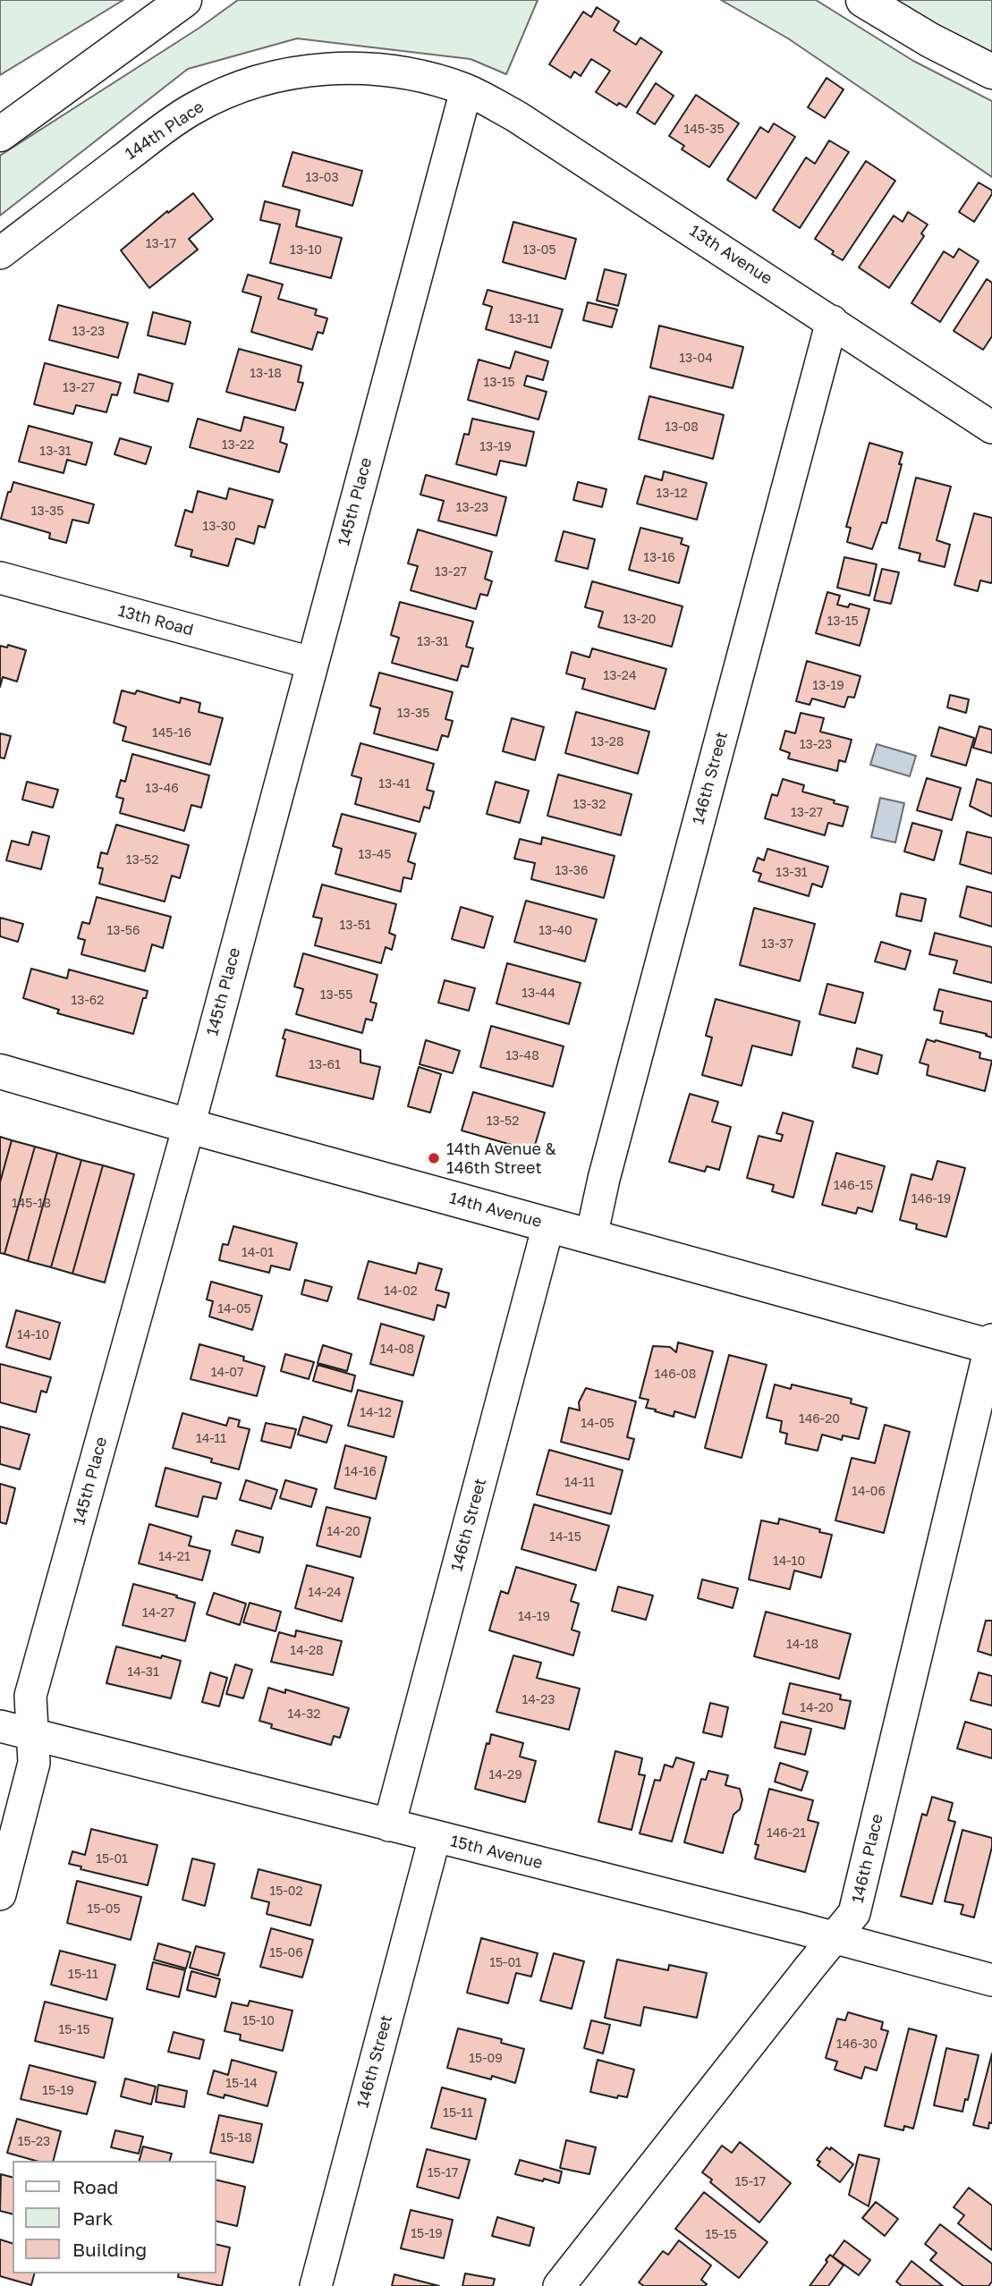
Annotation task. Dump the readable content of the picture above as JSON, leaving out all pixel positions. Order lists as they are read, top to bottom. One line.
{"streets":{"main road":["14th Avenue"],"street":["144th Place","13th Avenue","145th Place","13th Road","146th Street","15th Avenue","146th Place"]},"crossings":[["144th Place","13th Avenue"],["144th Place","145th Place"],["13th Avenue","145th Place"],["13th Avenue","146th Street"],["145th Place","13th Road"],["145th Place","14th Avenue"],["145th Place","15th Avenue"],["146th Street","14th Avenue"],["146th Street","15th Avenue"],["14th Avenue","146th Place"],["15th Avenue","146th Place"]],"places":["14th Avenue & 146th Street"],"house_numbers":["145-35","13-03","13-17","13-10","13-05","13-11","13-23","13-04","13-18","13-15","13-27","13-08","13-22","13-19","13-31","13-12","13-23","13-35","13-30","13-16","13-27","13-20","13-15","13-31","13-24","13-19","13-35","145-16","13-28","13-23","13-41","13-46","13-32","13-27","13-45","13-52","13-36","13-31","13-51","13-56","13-40","13-37","13-44","13-55","13-62","13-48","13-61","13-52","146-15","146-19","145-18","14-01","14-02","14-05","14-10","14-08","14-07","146-08","14-12","146-20","14-05","14-11","14-16","14-11","14-06","14-20","14-15","14-21","14-10","14-24","14-27","14-19","14-18","14-28","14-31","14-23","14-20","14-32","14-29","146-21","15-01","15-02","15-05","15-06","15-01","15-11","15-10","15-15","146-30","15-09","15-14","15-19","15-11","15-18","15-23","15-17","15-17","15-19","15-15"],"legend":["Road","Park","Building"]}
